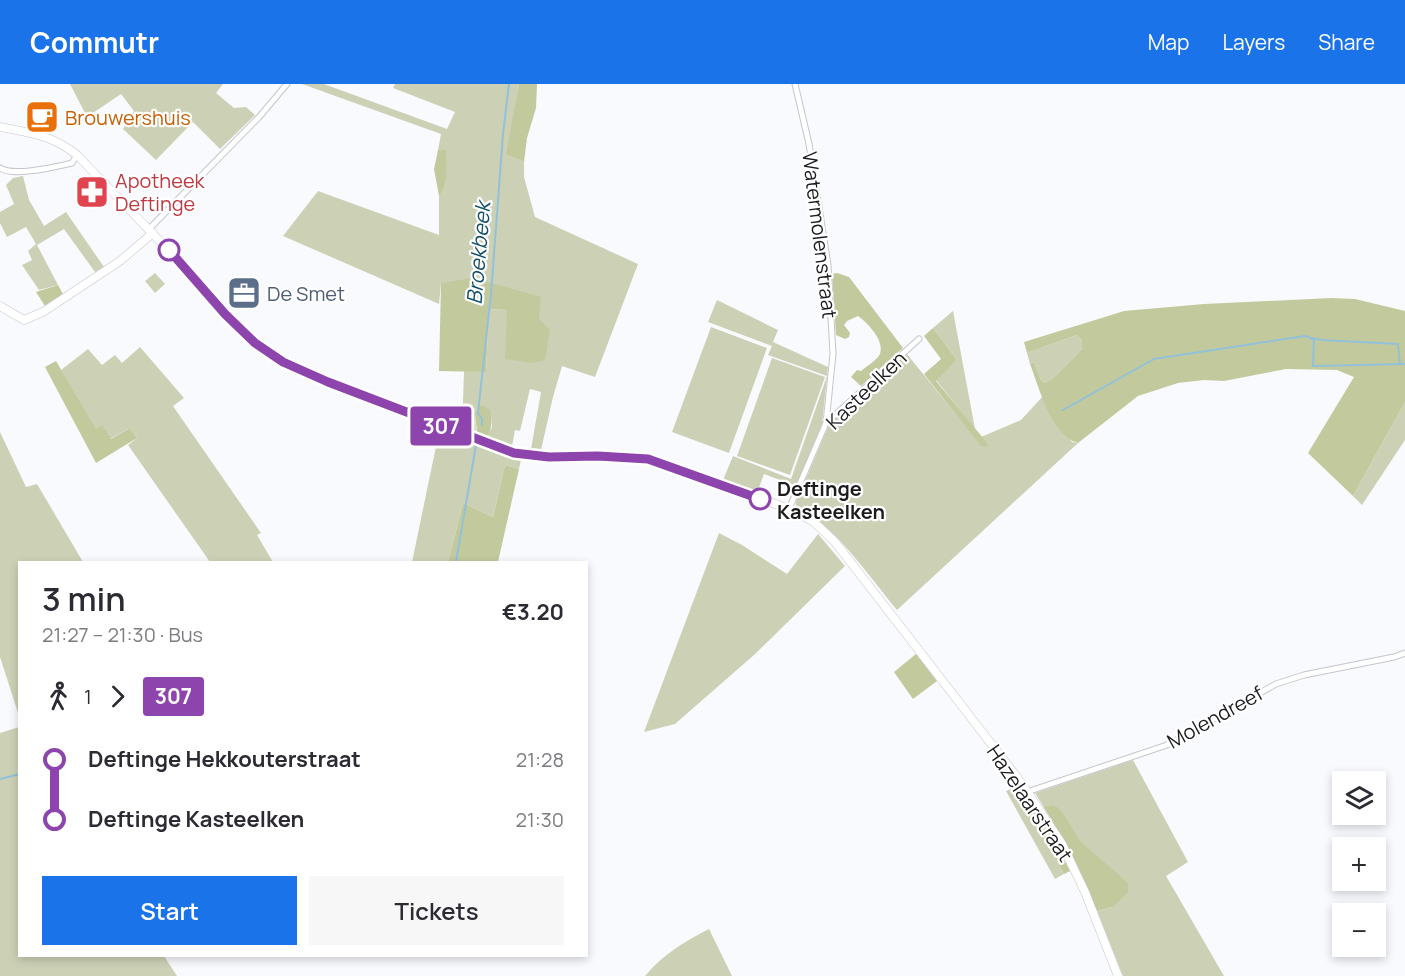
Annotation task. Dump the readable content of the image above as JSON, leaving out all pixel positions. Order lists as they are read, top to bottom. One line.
{"streets":{"street":["Watermolenstraat","Kasteelken","Molendreef","Hazelaarstraat"]},"crossings":[["Watermolenstraat","Kasteelken"],["Kasteelken","Hazelaarstraat"],["Molendreef","Hazelaarstraat"]],"water":["Broekbeek"],"places":{"cafe":["Brouwershuis"],"pharmacy":["Apotheek Deftinge"],"office":["De Smet"],"other":["Deftinge Kasteelken"]},"lines":["bus line 307"],"page":{"header":"Commutr","nav":["Map","Layers","Share"],"on_map":"307","heading":["3 min","21:27 – 21:30 · Bus","€3.20"],"legs":["1","307"],"list":[{"name":"Deftinge Hekkouterstraat","value":"21:28"},{"name":"Deftinge Kasteelken","value":"21:30"}],"map_buttons":["+","−"],"buttons":["Start","Tickets"]}}
